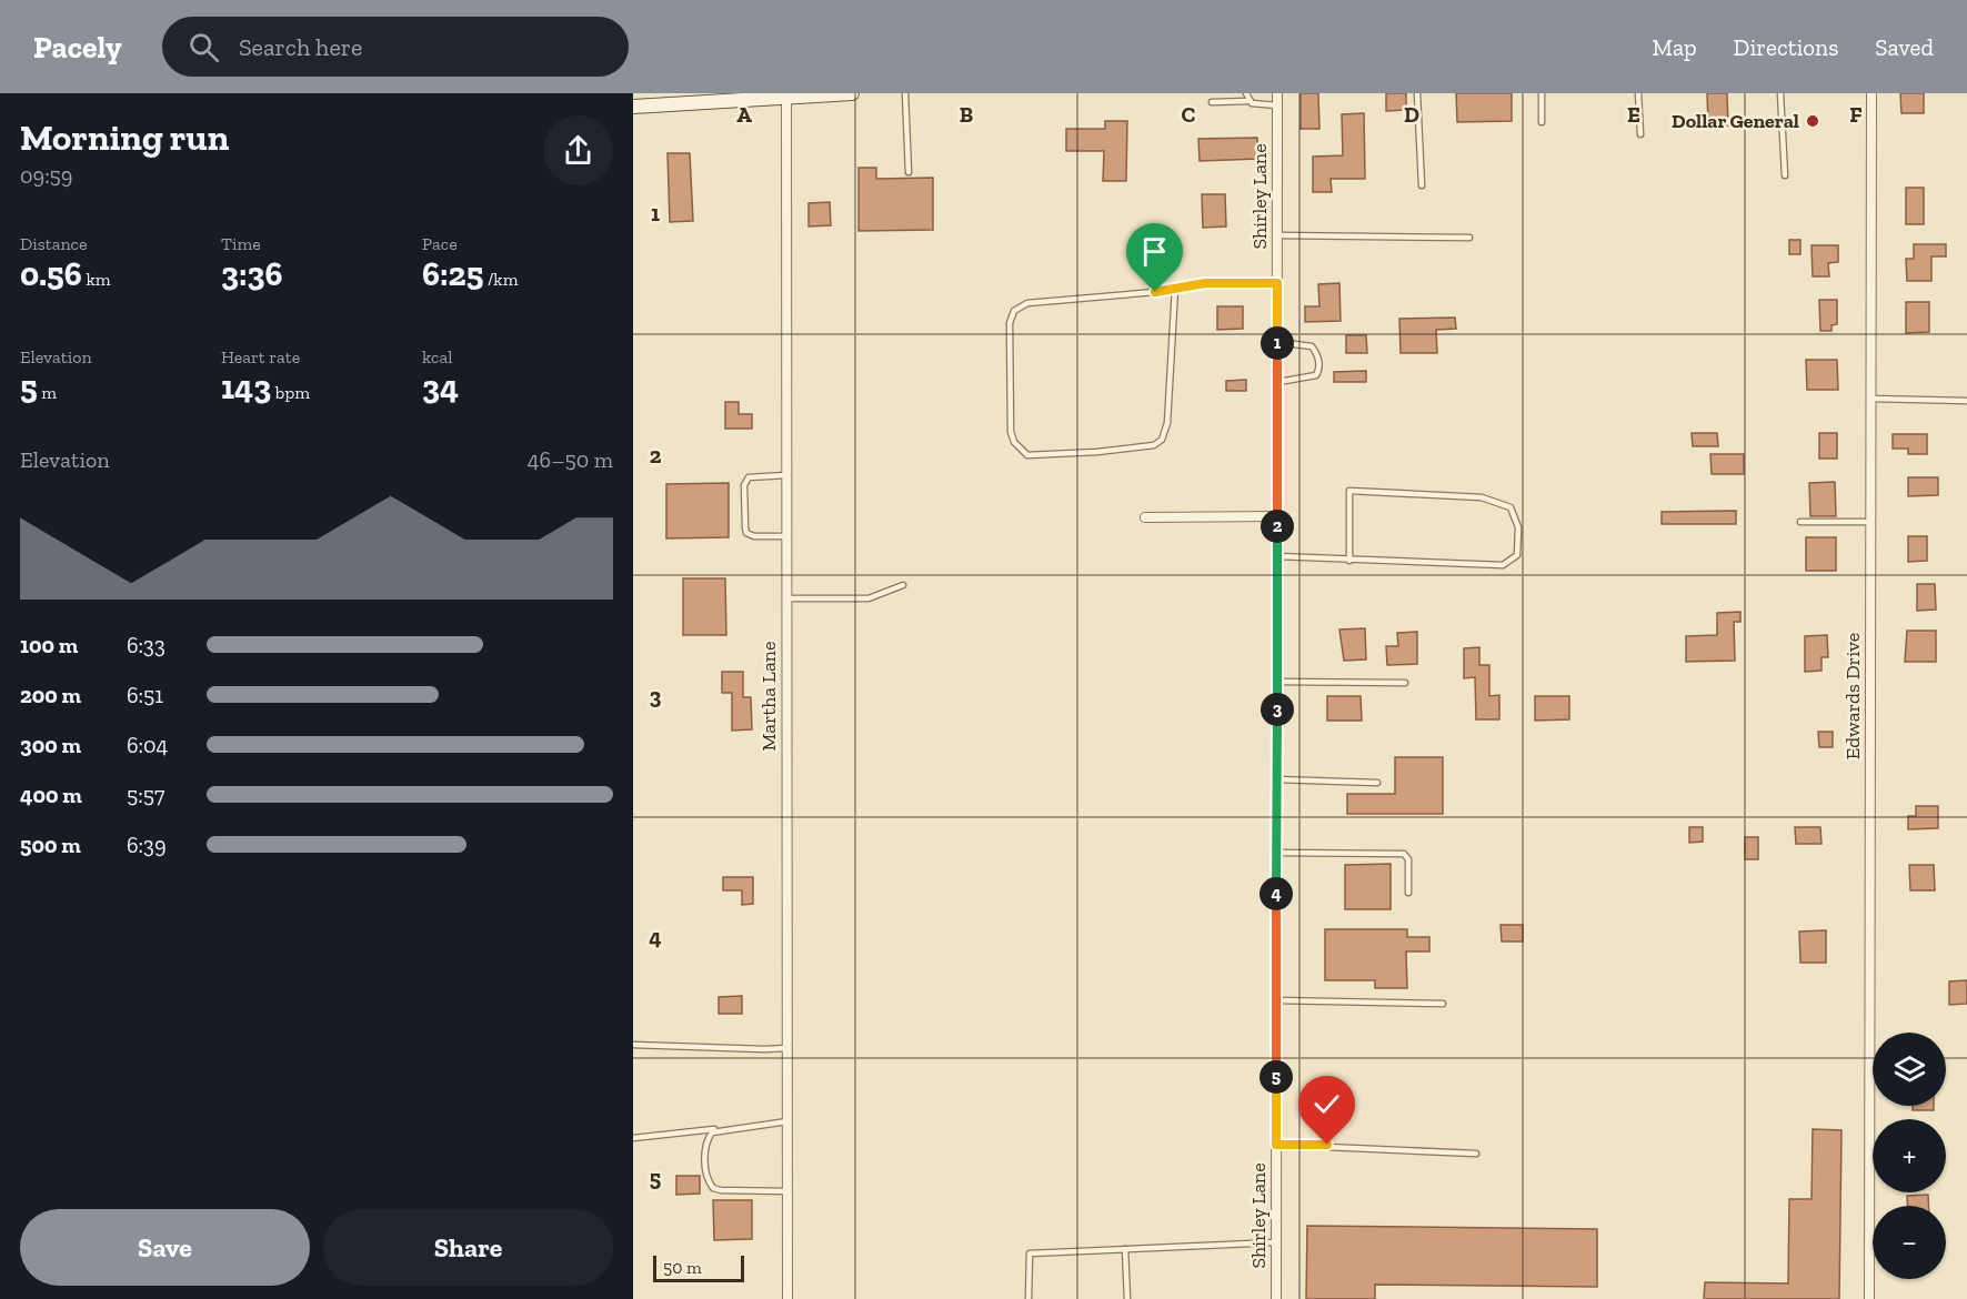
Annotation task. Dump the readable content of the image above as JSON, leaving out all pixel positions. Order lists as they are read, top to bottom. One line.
{"streets":{"street":["Shirley Lane","Martha Lane","Edwards Drive"]},"places":["Dollar General"],"scale_bar":"50 m","page":{"header":"Pacely","search":"Search here","nav":["Map","Directions","Saved"],"heading":["Morning run","09:59"],"stats":[["Distance","0.56 km"],["Time","3:36"],["Pace","6:25 /km"],["Elevation","5 m"],["Heart rate","143 bpm"],["kcal","34"]],"pins":["1","2","3","4","5"],"chart":["Elevation","46–50 m"],"list":[{"name":"100 m","note":"6:33"},{"name":"200 m","note":"6:51"},{"name":"300 m","note":"6:04"},{"name":"400 m","note":"5:57"},{"name":"500 m","note":"6:39"}],"map_buttons":["+","−"],"buttons":["Save","Share"],"scale":"50 m"},"grid":{"columns":["A","B","C","D","E","F"],"rows":["1","2","3","4","5"]}}
